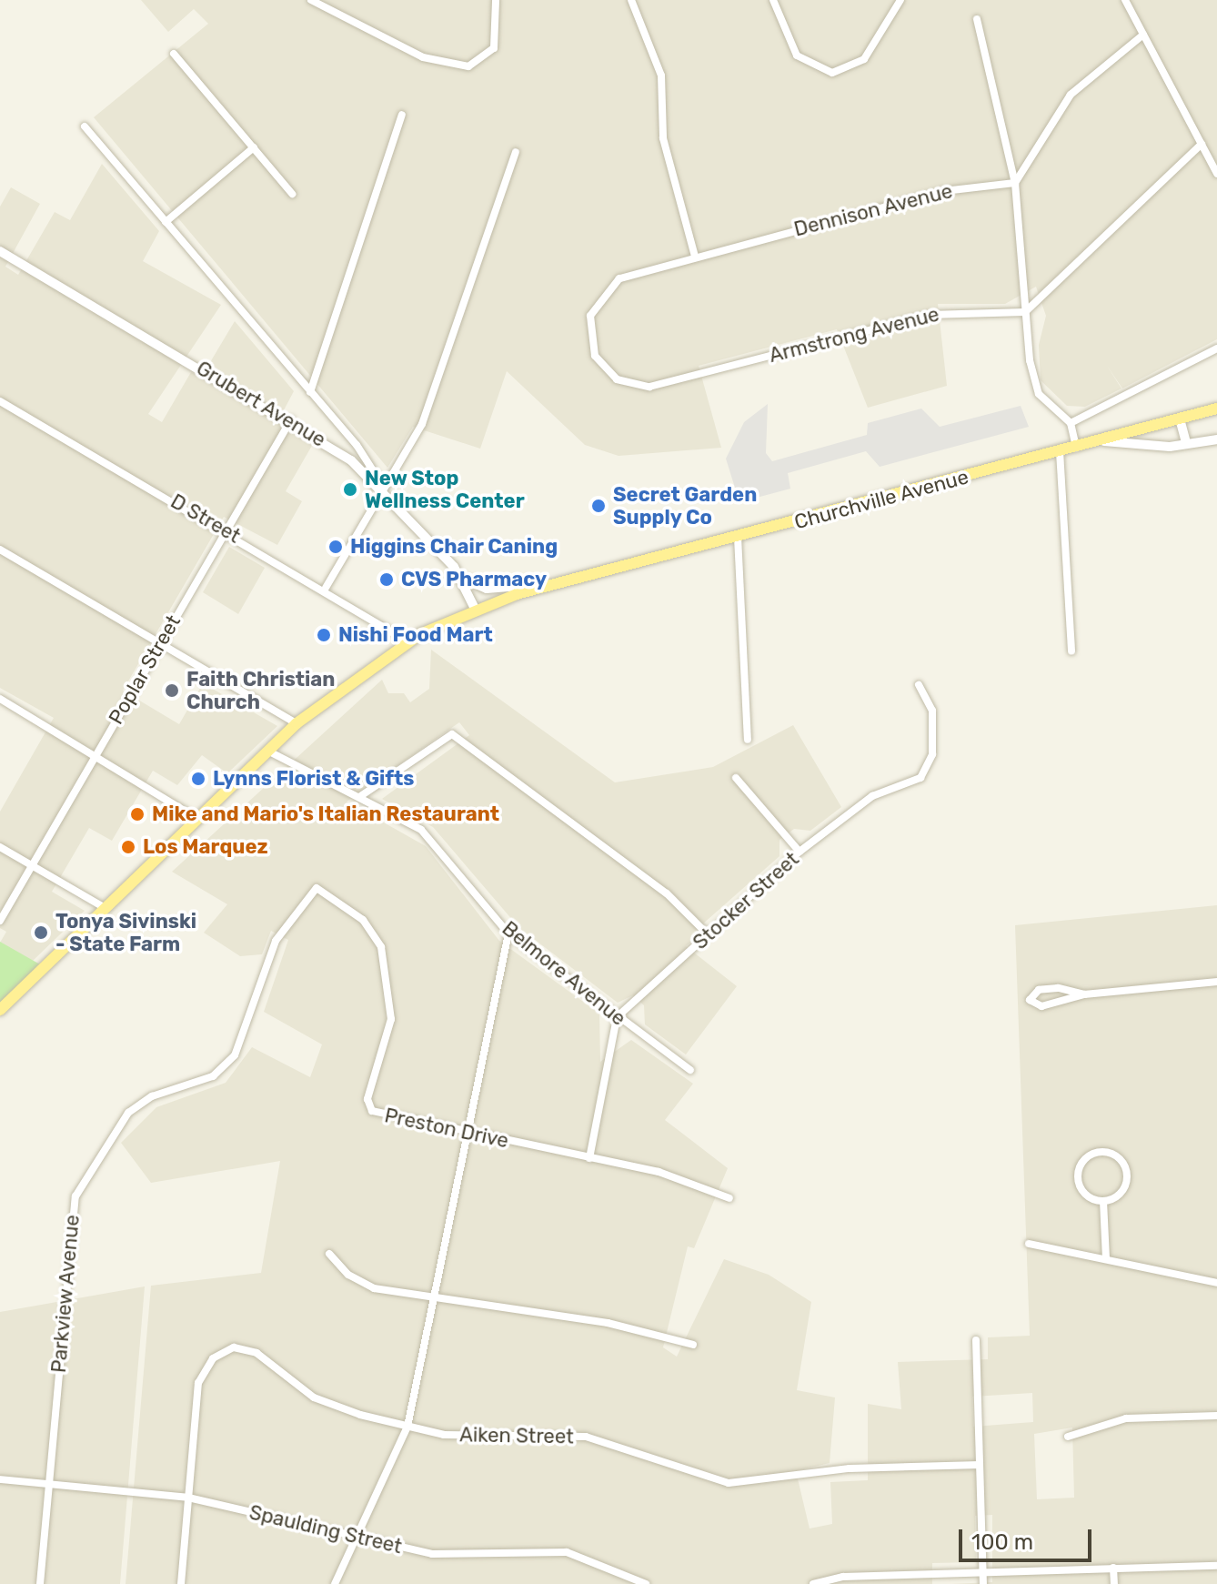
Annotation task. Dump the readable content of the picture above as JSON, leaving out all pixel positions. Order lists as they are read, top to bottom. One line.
{"streets":{"main road":["Churchville Avenue"],"street":["Dennison Avenue","Armstrong Avenue","Grubert Avenue","D Street","Poplar Street","Stocker Street","Belmore Avenue","Preston Drive","Parkview Avenue","Aiken Street","Spaulding Street"]},"crossings":[["Dennison Avenue","Armstrong Avenue"],["Grubert Avenue","Churchville Avenue"],["Grubert Avenue","Poplar Street"],["Churchville Avenue","D Street"],["Churchville Avenue","Belmore Avenue"],["D Street","Poplar Street"],["Stocker Street","Belmore Avenue"],["Preston Drive","Parkview Avenue"],["Parkview Avenue","Spaulding Street"],["Aiken Street","Spaulding Street"]],"places":["New Stop Wellness Center","Secret Garden Supply Co","Higgins Chair Caning","CVS Pharmacy","Nishi Food Mart","Faith Christian Church","Lynns Florist & Gifts","Mike and Mario's Italian Restaurant","Los Marquez","Tonya Sivinski - State Farm"],"scale_bar":"100 m"}
